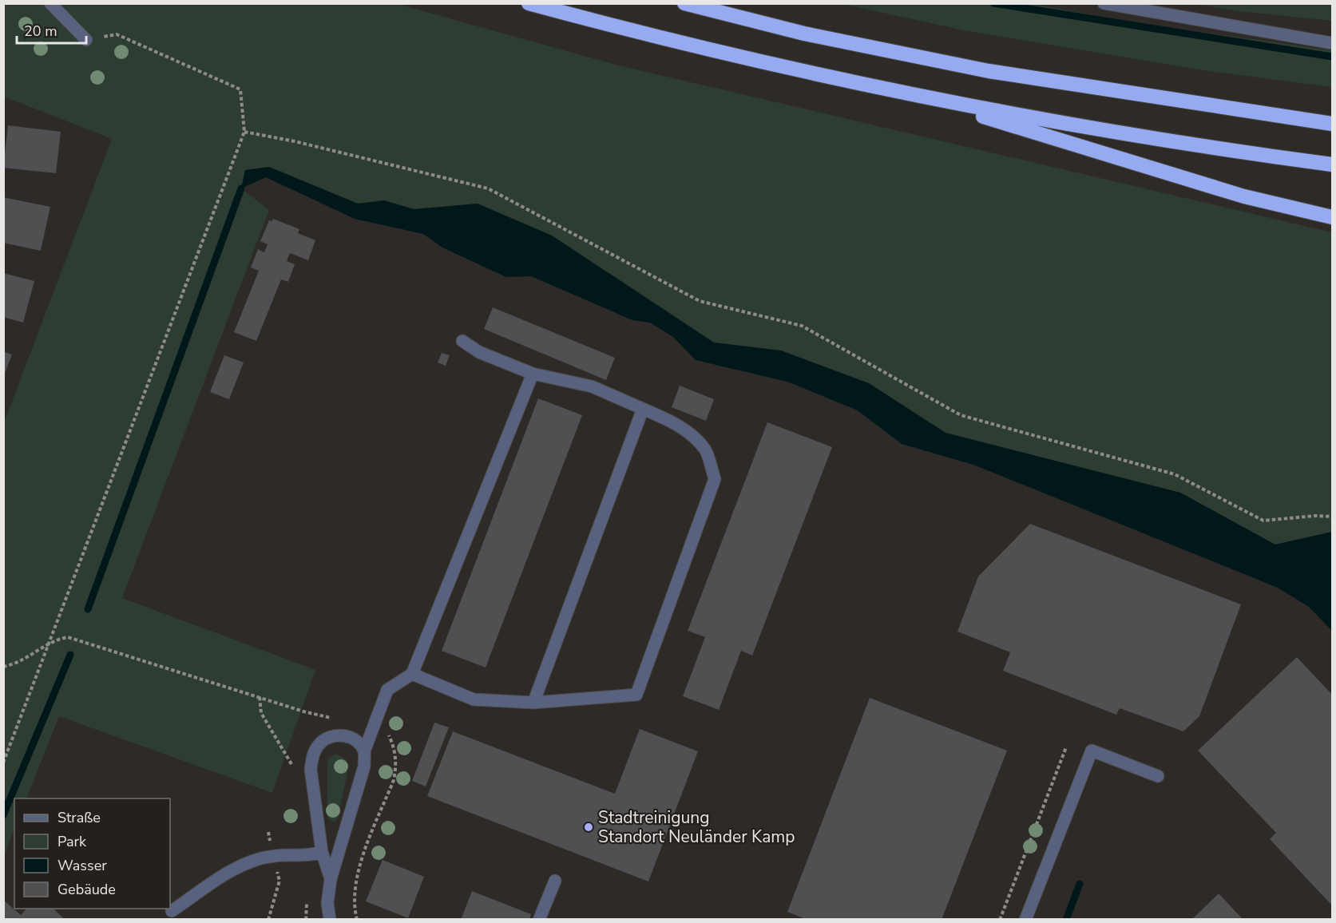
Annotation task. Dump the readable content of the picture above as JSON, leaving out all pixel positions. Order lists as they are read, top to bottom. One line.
{"places":["Stadtreinigung Standort Neuländer Kamp"],"legend":["Straße","Park","Wasser","Gebäude"],"scale_bar":"20 m"}
